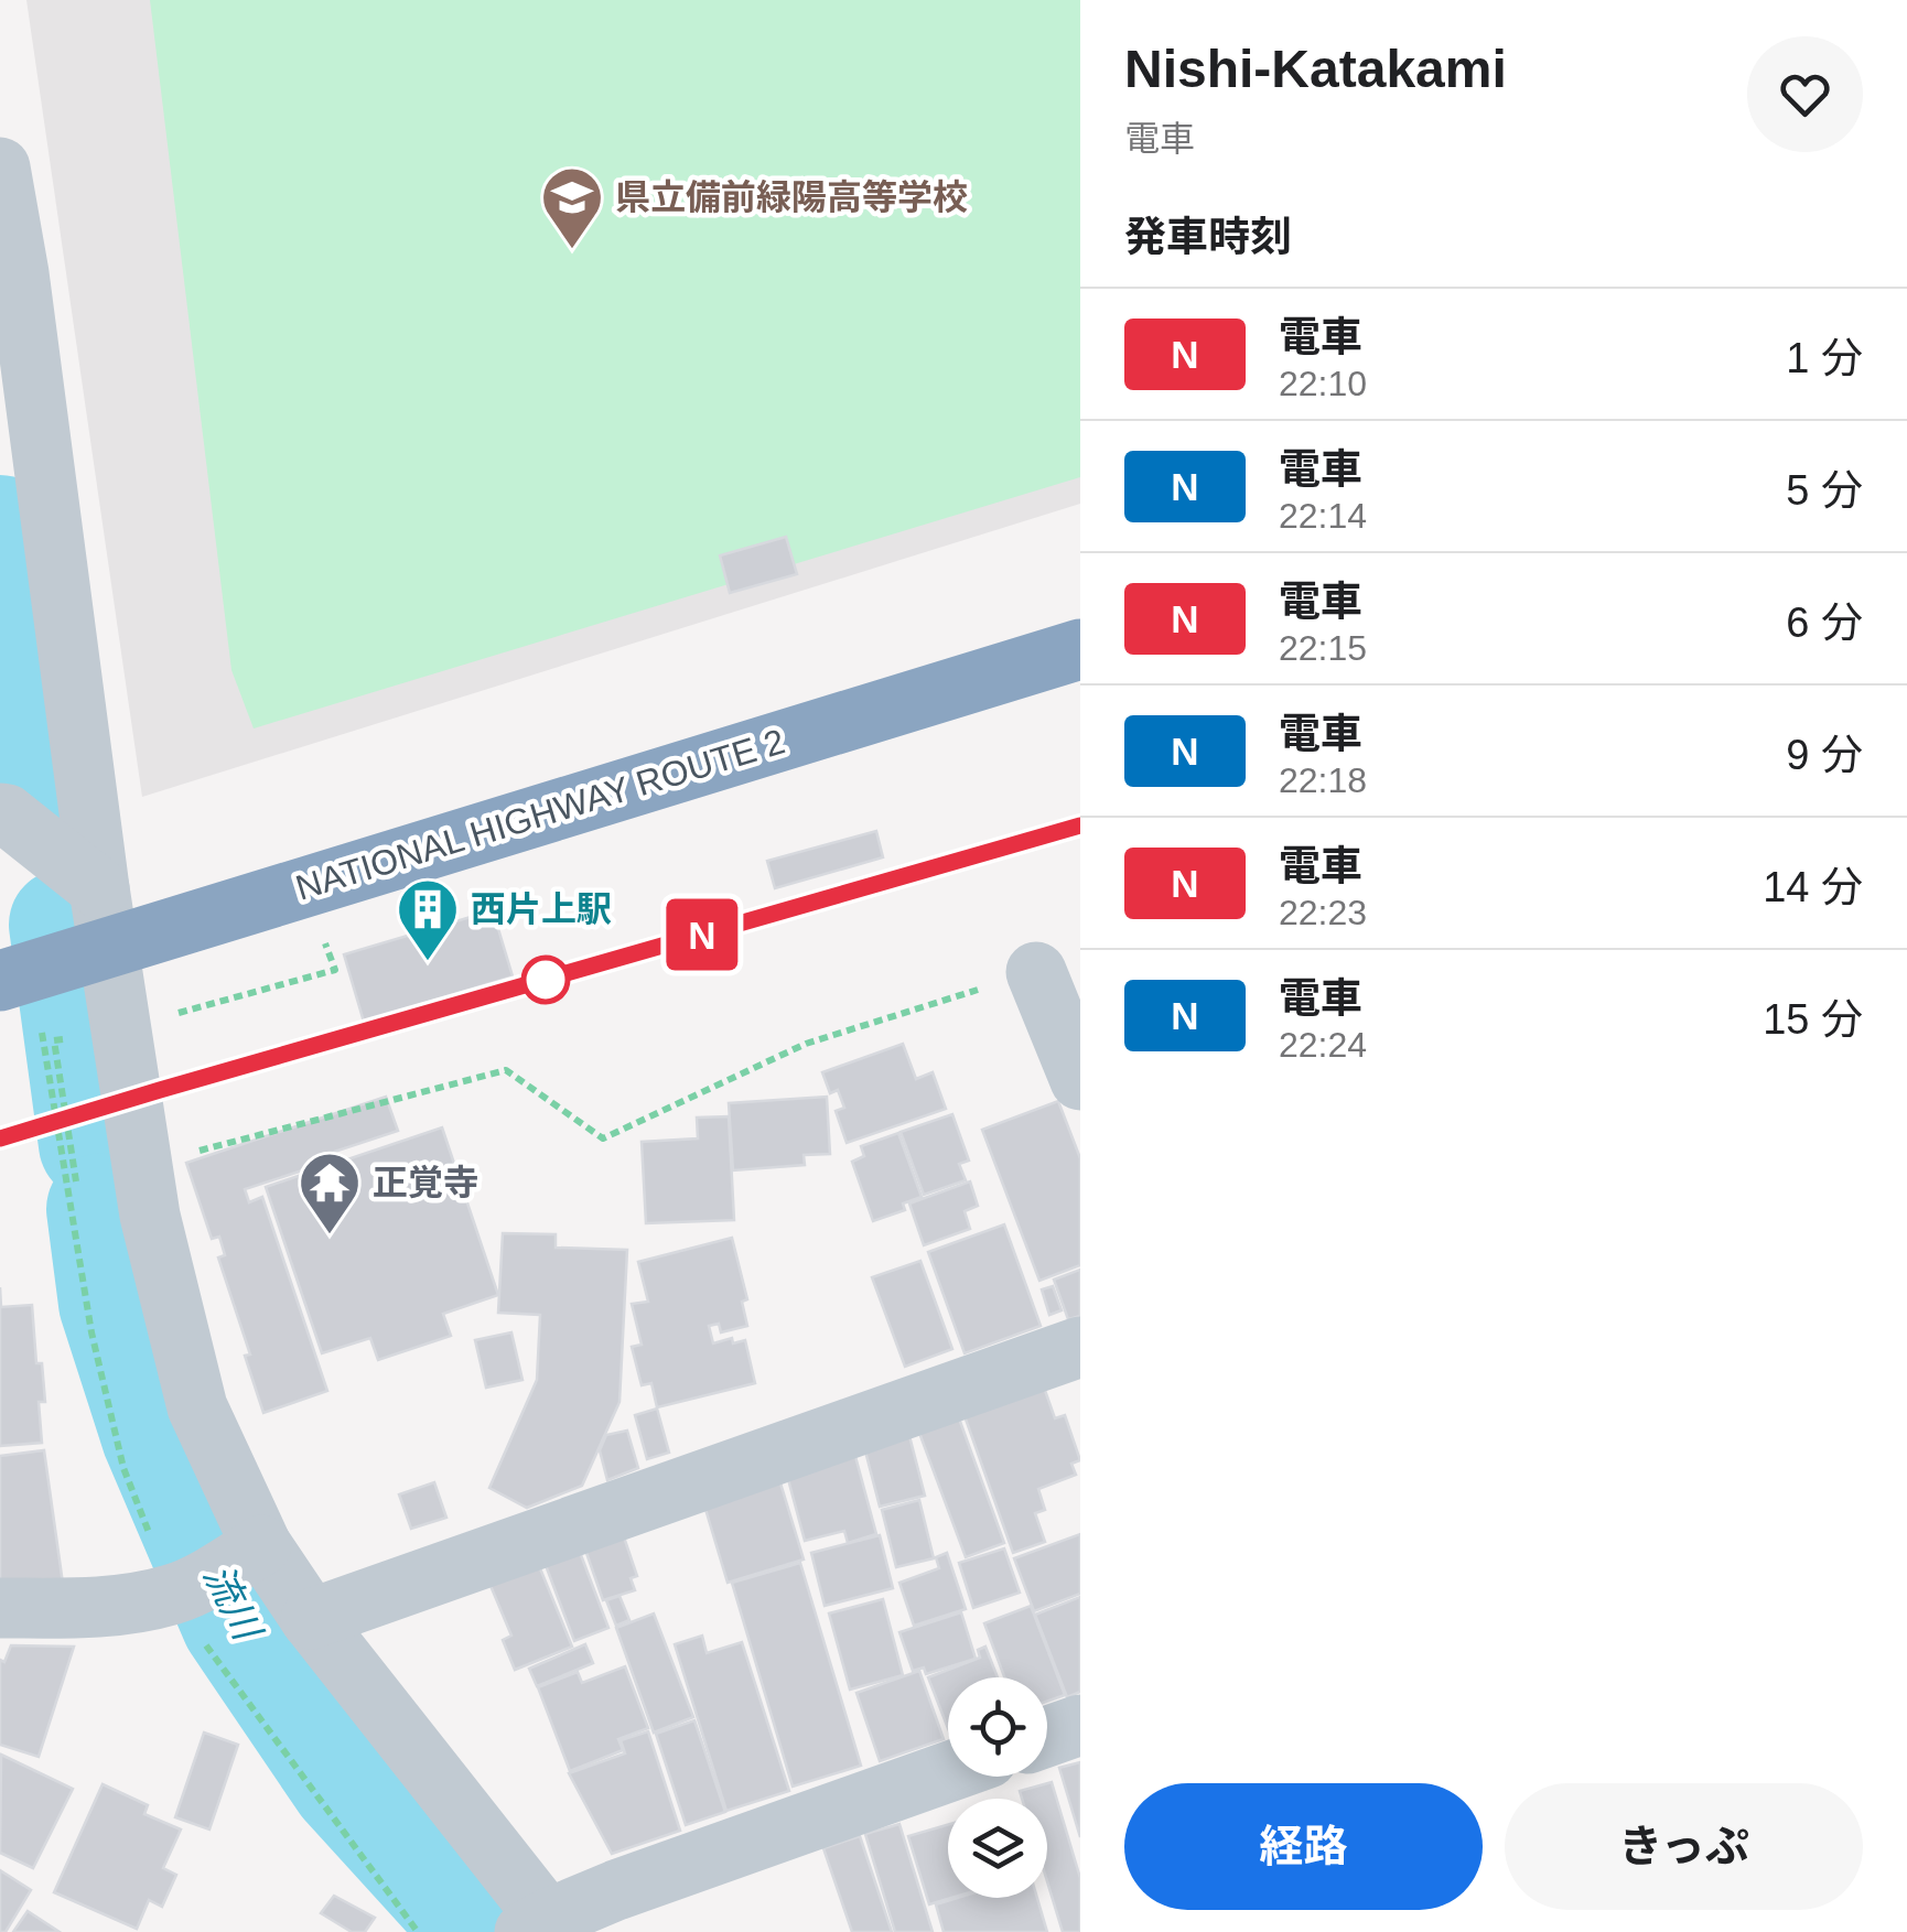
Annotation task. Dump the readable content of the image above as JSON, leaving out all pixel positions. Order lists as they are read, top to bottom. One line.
{"streets":{"highway":["NATIONAL HIGHWAY ROUTE 2"]},"water":["流川"],"places":{"school or university":["県立備前緑陽高等学校"],"building":["西片上駅"],"temple":["正覚寺"]},"page":{"on_map":"N","heading":[["Nishi-Katakami","電車"],"発車時刻"],"list":[{"mark":"N","name":"電車","note":"22:10","value":"1 分"},{"mark":"N","name":"電車","note":"22:14","value":"5 分"},{"mark":"N","name":"電車","note":"22:15","value":"6 分"},{"mark":"N","name":"電車","note":"22:18","value":"9 分"},{"mark":"N","name":"電車","note":"22:23","value":"14 分"},{"mark":"N","name":"電車","note":"22:24","value":"15 分"}],"buttons":["経路","きっぷ"]}}
